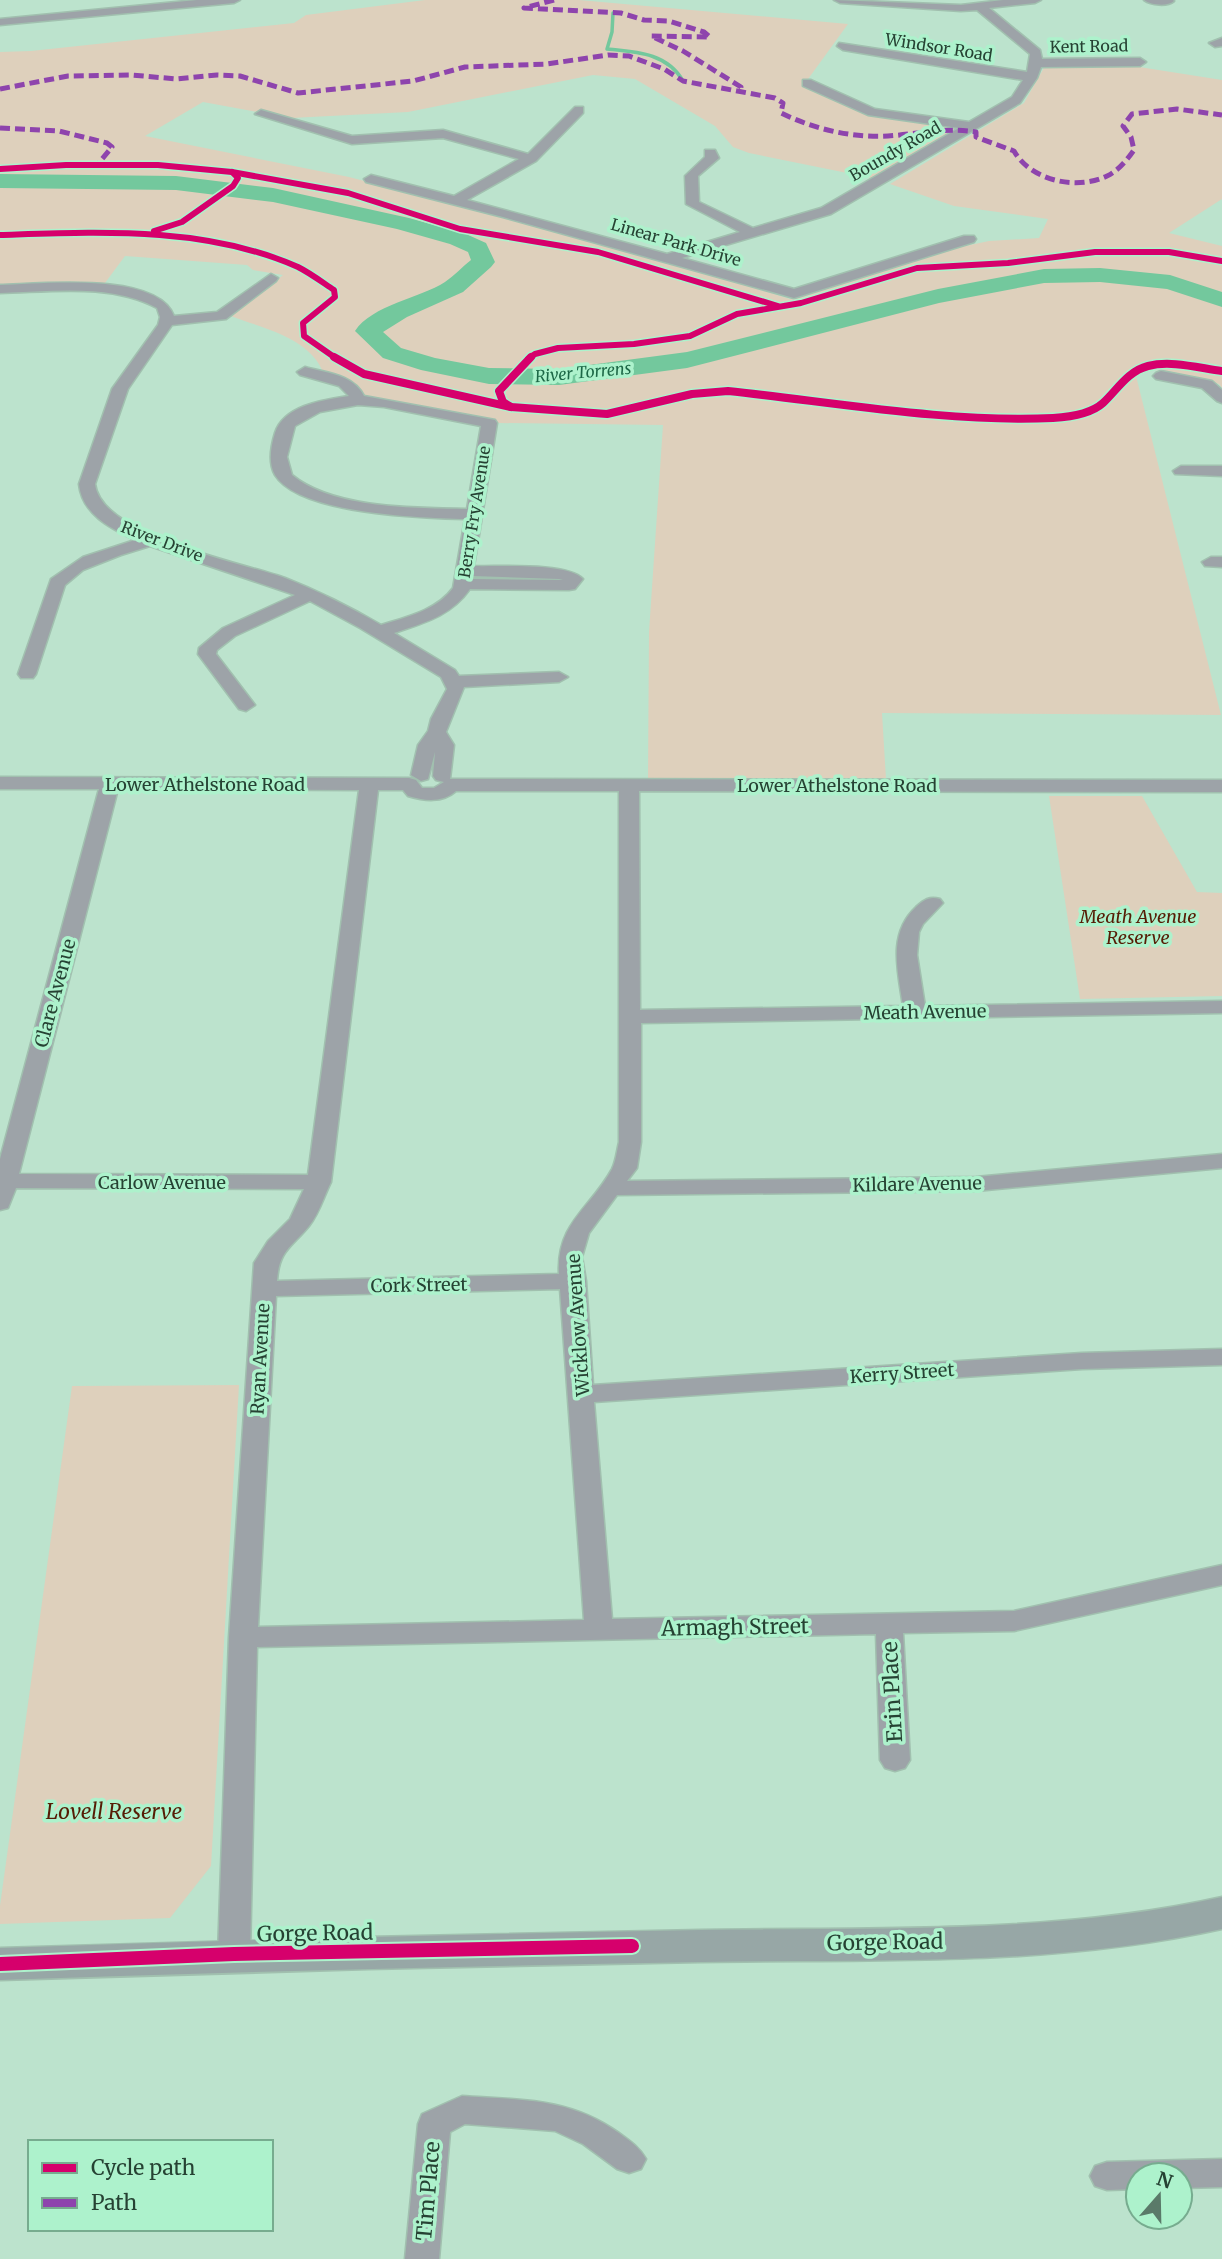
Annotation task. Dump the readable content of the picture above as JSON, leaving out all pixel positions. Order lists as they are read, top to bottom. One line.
{"streets":{"main road":["Gorge Road"],"street":["Kent Road","Windsor Road","Boundy Road","Linear Park Drive","Berry Fry Avenue","River Drive","Lower Athelstone Road","Clare Avenue","Meath Avenue","Carlow Avenue","Kildare Avenue","Cork Street","Wicklow Avenue","Ryan Avenue","Kerry Street","Armagh Street","Erin Place","Tim Place"]},"crossings":[["Kent Road","Boundy Road"],["Windsor Road","Boundy Road"],["Boundy Road","Linear Park Drive"],["Berry Fry Avenue","River Drive"],["Lower Athelstone Road","Clare Avenue"],["Lower Athelstone Road","Wicklow Avenue"],["Lower Athelstone Road","Ryan Avenue"],["Clare Avenue","Carlow Avenue"],["Meath Avenue","Wicklow Avenue"],["Carlow Avenue","Ryan Avenue"],["Kildare Avenue","Wicklow Avenue"],["Cork Street","Wicklow Avenue"],["Cork Street","Ryan Avenue"],["Wicklow Avenue","Kerry Street"],["Wicklow Avenue","Armagh Street"],["Ryan Avenue","Armagh Street"],["Ryan Avenue","Gorge Road"],["Armagh Street","Erin Place"]],"water":["River Torrens"],"parks":["Meath Avenue Reserve","Lovell Reserve"],"legend":["Cycle path","Path"],"north":"top"}
